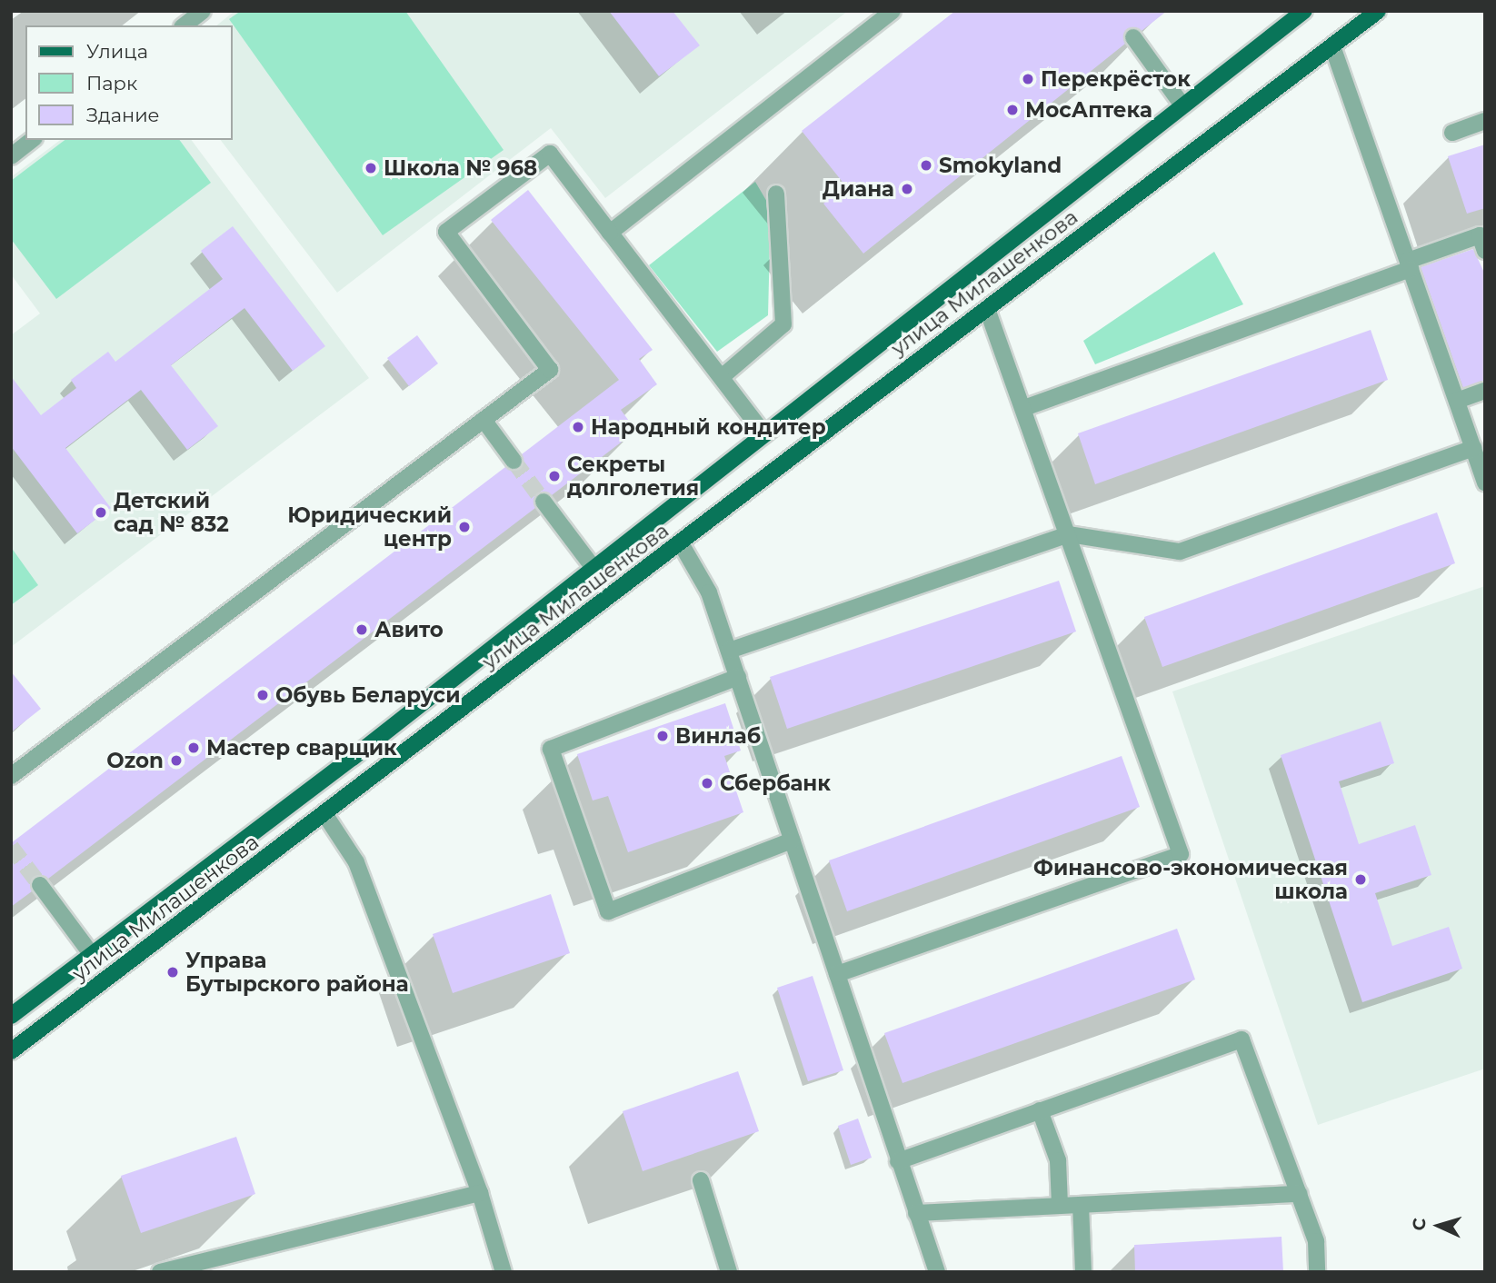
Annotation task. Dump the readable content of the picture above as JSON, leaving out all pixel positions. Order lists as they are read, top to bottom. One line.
{"streets":{"main road":["улица Милашенкова"]},"places":["Перекрёсток","МосАптека","Smokyland","Школа № 968","Диана","Народный кондитер","Секреты долголетия","Детский сад № 832","Юридический центр","Авито","Обувь Беларуси","Винлаб","Мастер сварщик","Ozon","Сбербанк","Финансово-экономическая школа","Управа Бутырского района"],"legend":["Улица","Парк","Здание"],"north":"left"}
